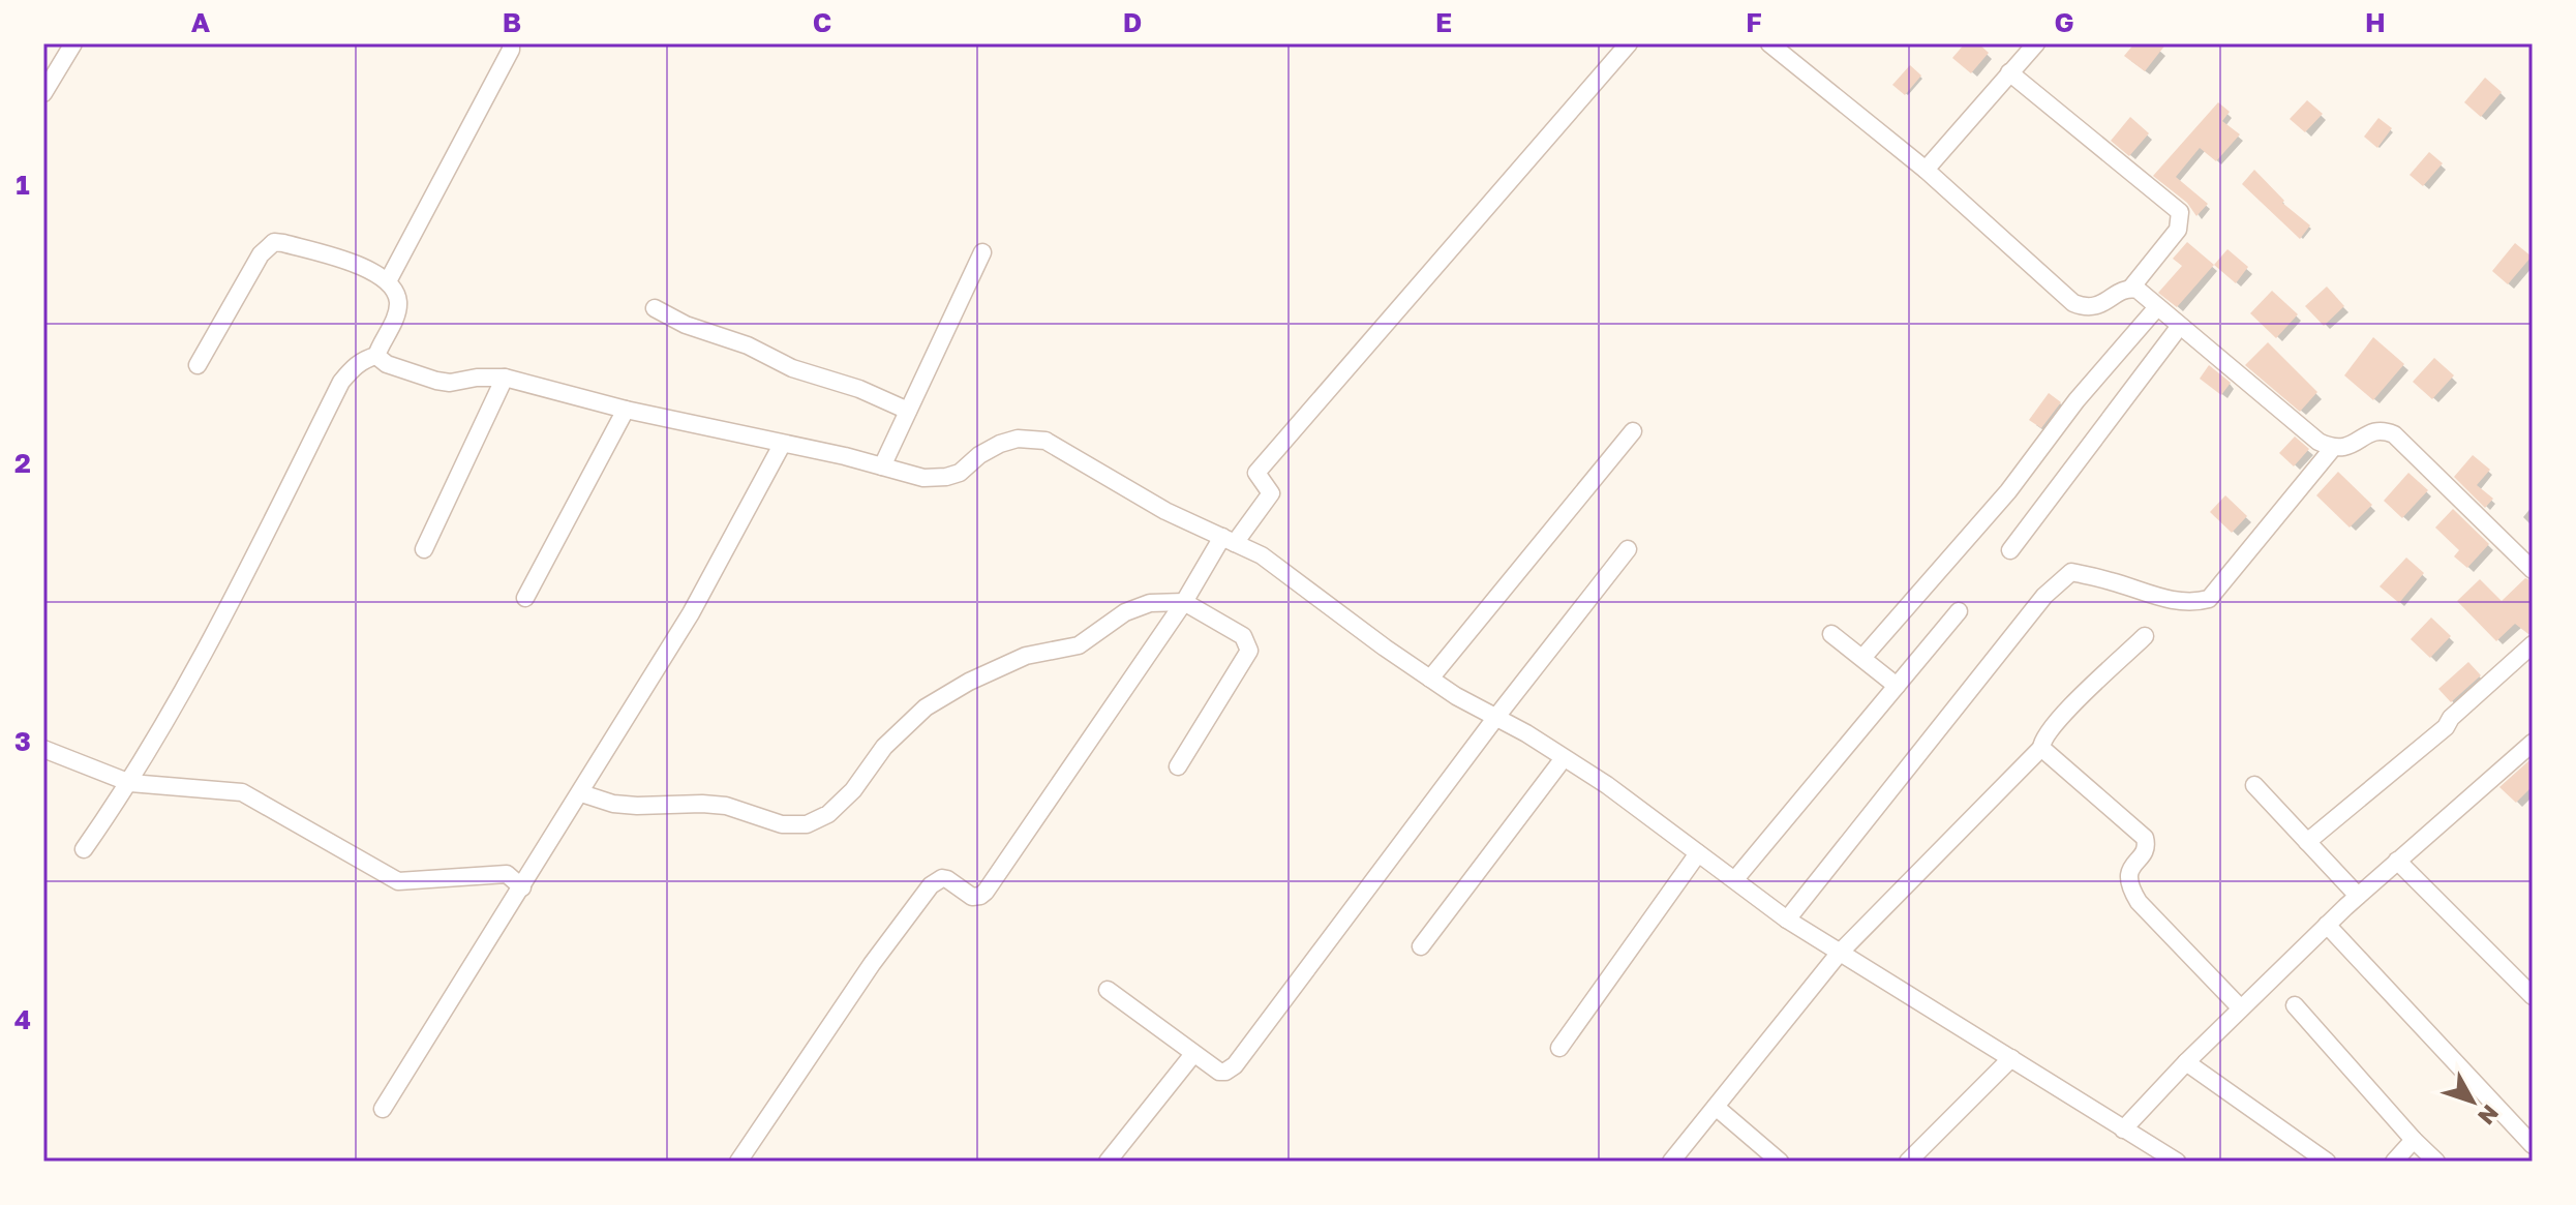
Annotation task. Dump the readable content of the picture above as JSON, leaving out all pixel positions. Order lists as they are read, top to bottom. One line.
{"north":"bottom right","grid":{"columns":["A","B","C","D","E","F","G","H"],"rows":["1","2","3","4"]}}
